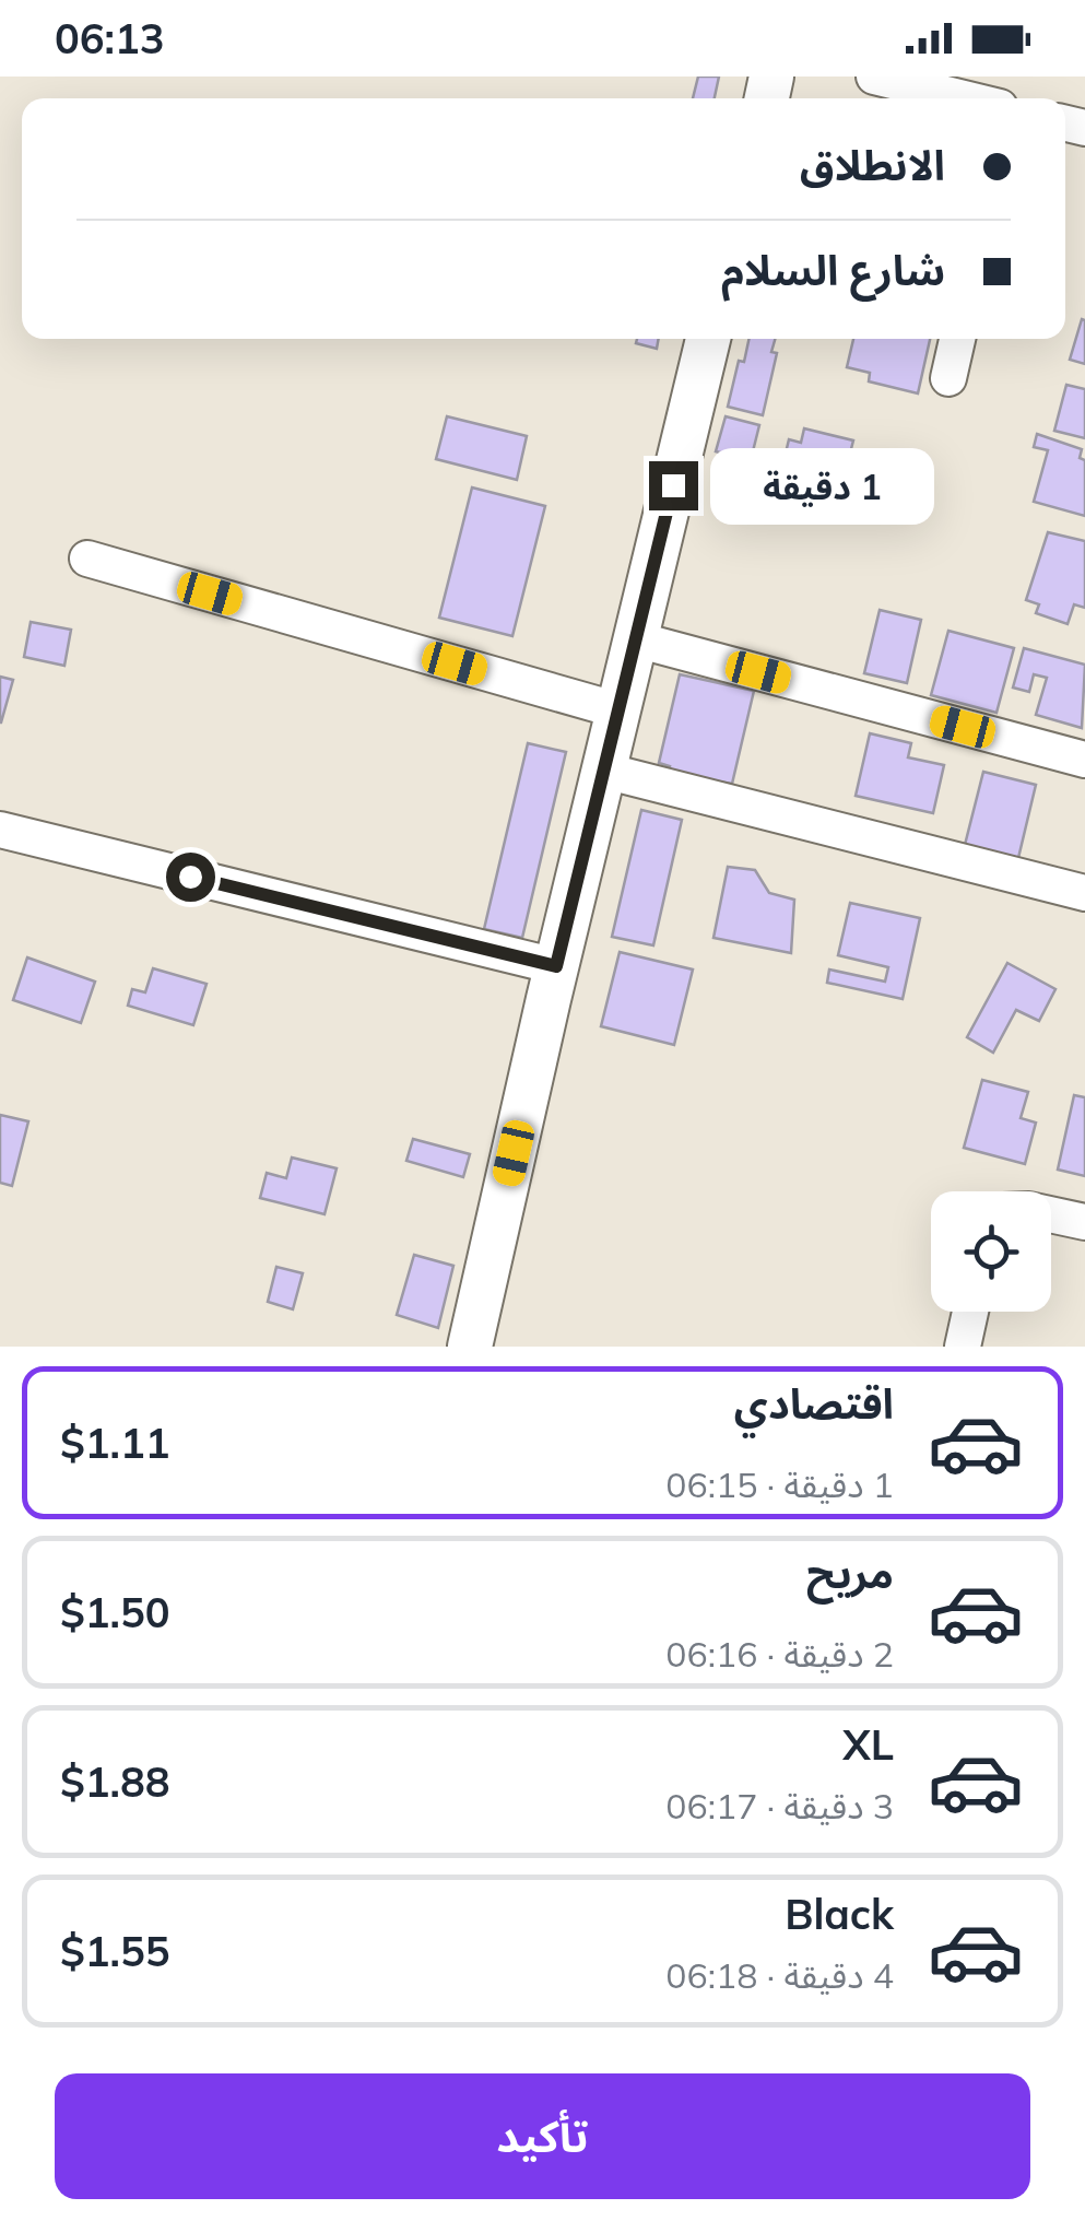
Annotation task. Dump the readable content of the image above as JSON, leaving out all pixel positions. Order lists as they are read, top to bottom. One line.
{"page":{"status":"06:13","banner":["الانطلاق","شارع السلام"],"bubble":"1 دقيقة","list":[{"name":"اقتصادي","note":"1 دقيقة · 06:15","value":"$1.11"},{"name":"مريح","note":"2 دقيقة · 06:16","value":"$1.50"},{"name":"XL","note":"3 دقيقة · 06:17","value":"$1.88"},{"name":"Black","note":"4 دقيقة · 06:18","value":"$1.55"}],"buttons":"تأكيد"}}
